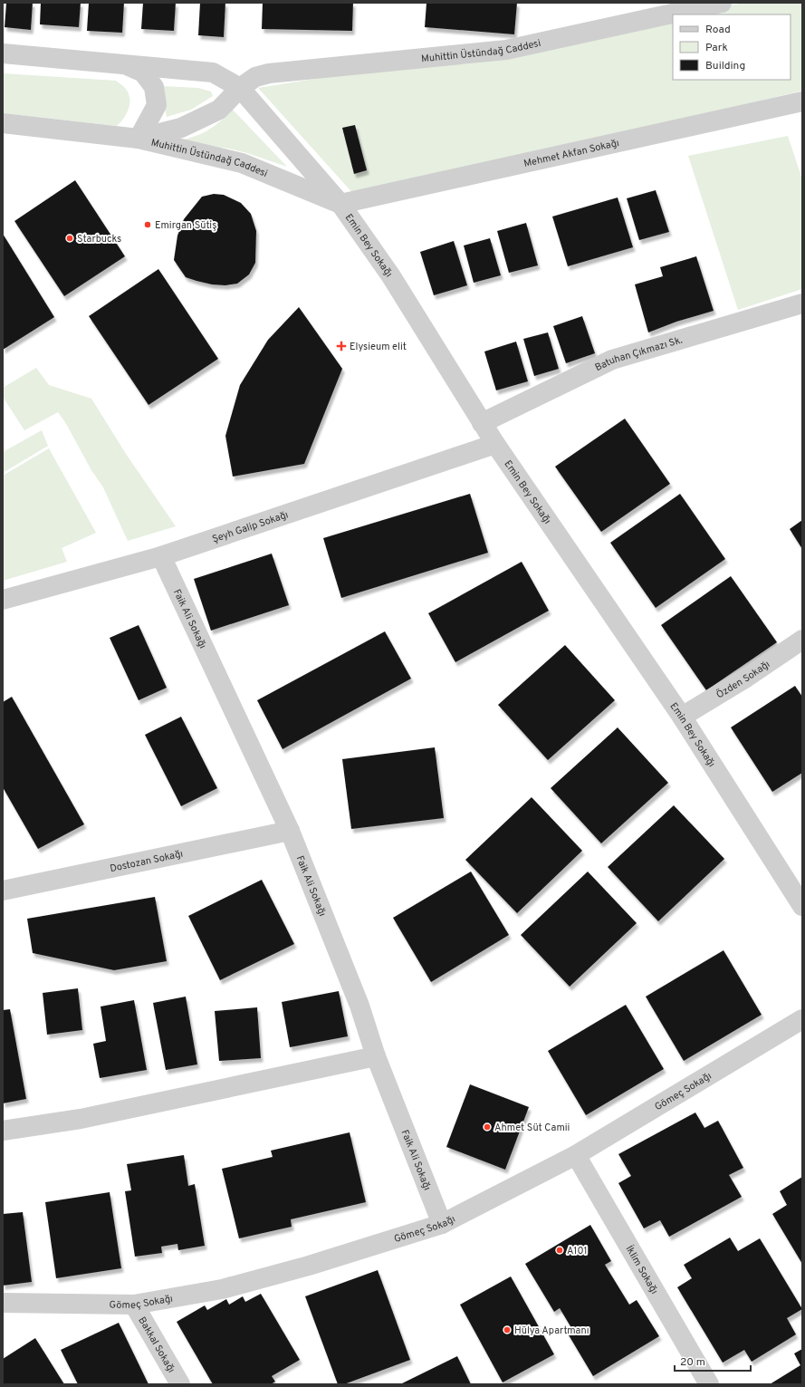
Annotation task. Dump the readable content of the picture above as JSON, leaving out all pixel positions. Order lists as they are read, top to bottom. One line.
{"streets":{"street":["Muhittin Üstündağ Caddesi","Mehmet Akfan Sokağı","Emin Bey Sokağı","Batuhan Çıkmazı Sk.","Şeyh Galip Sokağı","Faik Ali Sokağı","Özden Sokağı","Dostozan Sokağı","Gömeç Sokağı","İklim Sokağı","Bakkal Sokağı"]},"crossings":[["Muhittin Üstündağ Caddesi","Mehmet Akfan Sokağı"],["Muhittin Üstündağ Caddesi","Emin Bey Sokağı"],["Mehmet Akfan Sokağı","Emin Bey Sokağı"],["Emin Bey Sokağı","Batuhan Çıkmazı Sk."],["Emin Bey Sokağı","Şeyh Galip Sokağı"],["Emin Bey Sokağı","Özden Sokağı"],["Şeyh Galip Sokağı","Faik Ali Sokağı"],["Faik Ali Sokağı","Dostozan Sokağı"],["Faik Ali Sokağı","Gömeç Sokağı"],["Gömeç Sokağı","İklim Sokağı"],["Gömeç Sokağı","Bakkal Sokağı"]],"places":{"other":["Emirgan Sütiş","Starbucks","Ahmet Süt Camii","A101","Hülya Apartmanı"],"health":["Elysieum elit"]},"legend":["Road","Park","Building"],"scale_bar":"20 m"}
